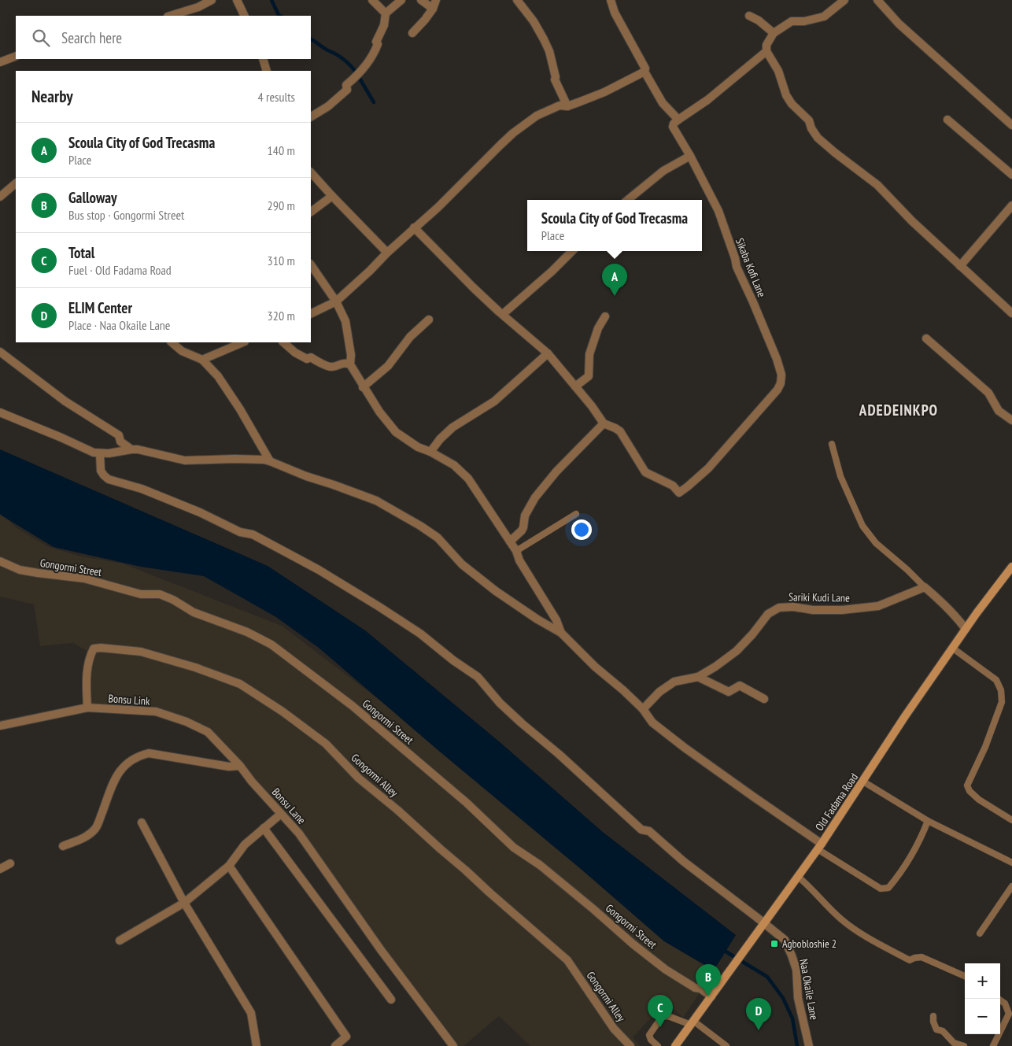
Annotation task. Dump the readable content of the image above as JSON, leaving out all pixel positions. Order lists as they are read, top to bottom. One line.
{"streets":{"street":["Sikaba Kofi Lane","Gongormi Street","Sariki Kudi Lane","Bonsu Link","Gongormi Alley","Old Fadama Road","Bonsu Lane","Naa Okaile Lane"]},"crossings":[["Gongormi Street","Old Fadama Road"],["Bonsu Link","Gongormi Alley"],["Bonsu Link","Bonsu Lane"],["Old Fadama Road","Naa Okaile Lane"]],"districts":["ADEDEINKPO"],"places":{"transit":["Agbobloshie 2"]},"page":{"search":"Search here","heading":["Nearby","4 results"],"list":[{"mark":"A","name":"Scoula City of God Trecasma","note":"Place","value":"140 m"},{"mark":"B","name":"Galloway","note":"Bus stop · Gongormi Street","value":"290 m"},{"mark":"C","name":"Total","note":"Fuel · Old Fadama Road","value":"310 m"},{"mark":"D","name":"ELIM Center","note":"Place · Naa Okaile Lane","value":"320 m"}],"popup":["Scoula City of God Trecasma","Place"],"pins":["A","B","C","D"],"map_buttons":["+","−"]}}
